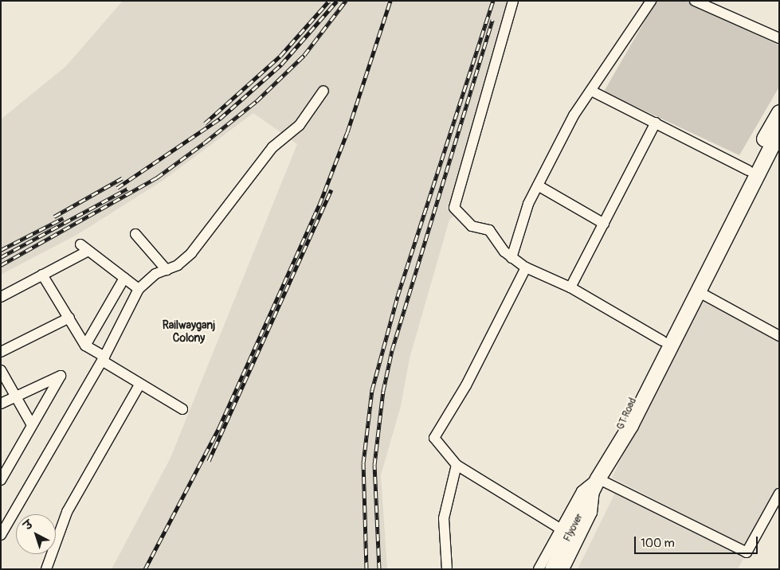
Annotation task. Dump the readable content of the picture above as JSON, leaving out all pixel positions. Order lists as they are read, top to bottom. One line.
{"streets":{"highway":["GT Road","Flyover"]},"crossings":[["GT Road","Flyover"]],"districts":["Railwayganj Colony"],"scale_bar":"100 m","north":"top left"}
